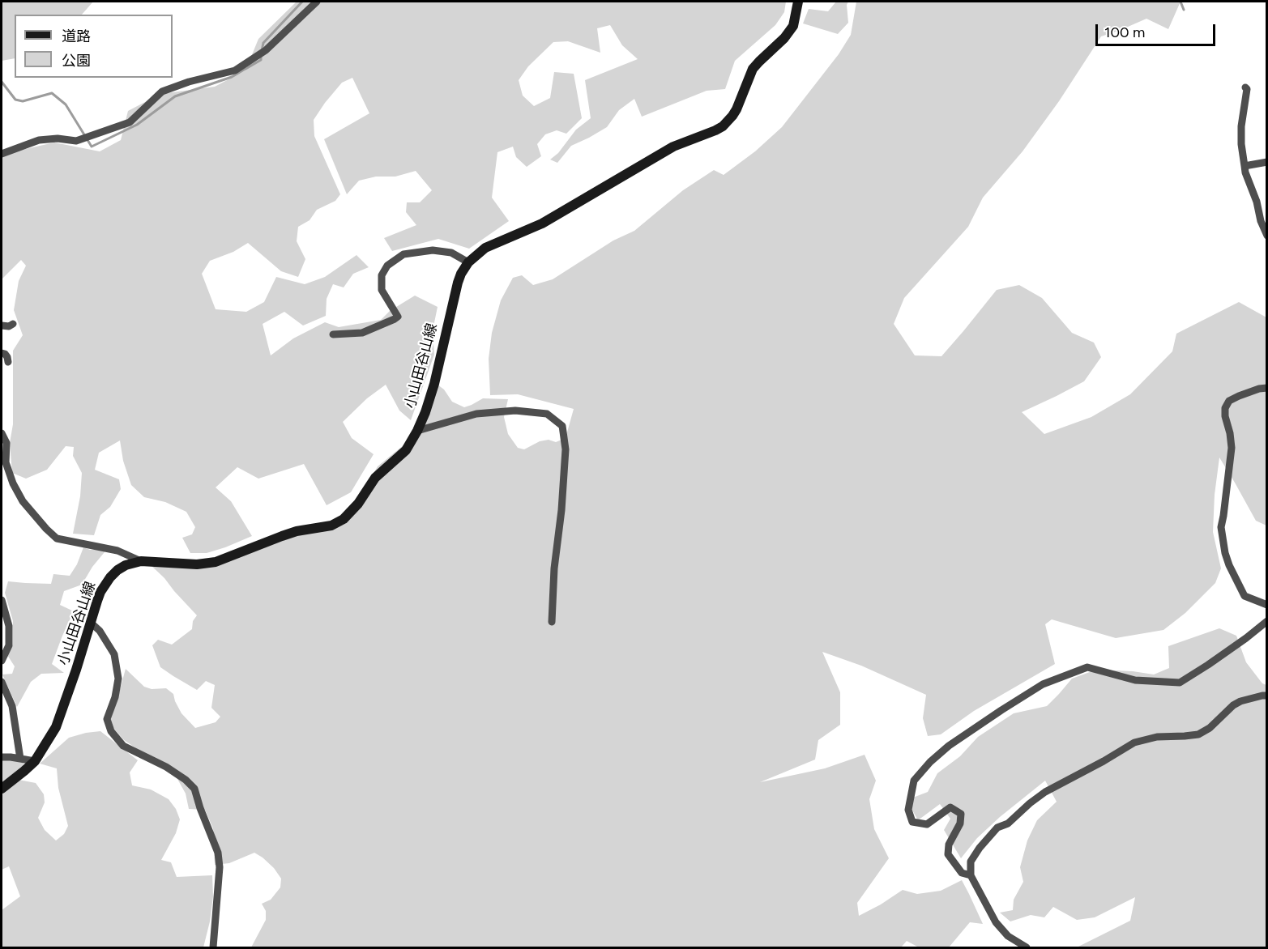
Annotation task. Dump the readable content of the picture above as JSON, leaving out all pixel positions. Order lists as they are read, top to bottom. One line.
{"streets":{"main road":["小山田谷山線"]},"legend":["道路","公園"],"scale_bar":"100 m"}
